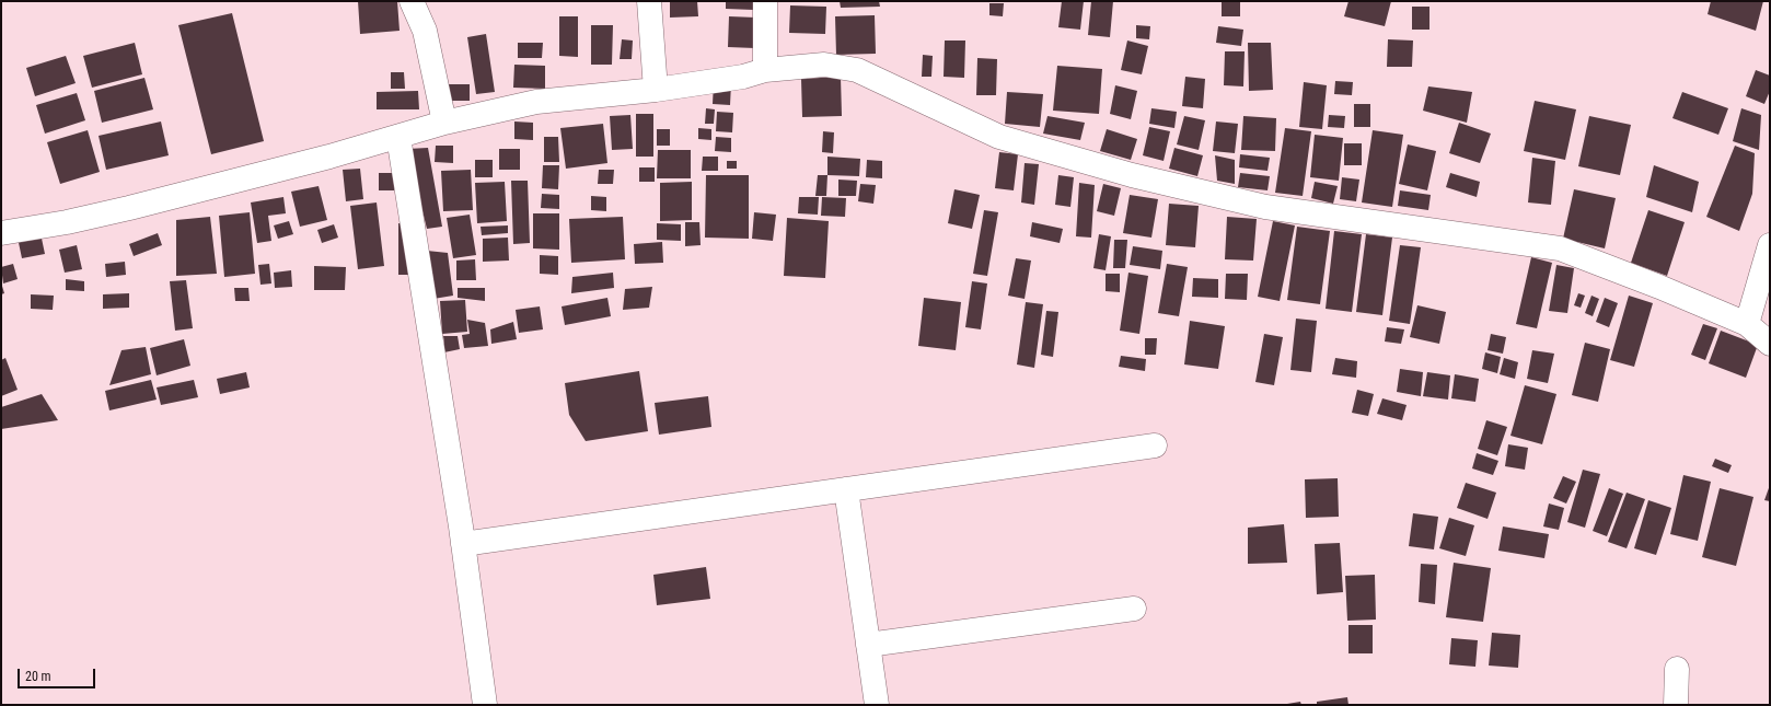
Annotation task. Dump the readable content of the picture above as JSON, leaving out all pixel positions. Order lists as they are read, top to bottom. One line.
{"scale_bar":"20 m"}
